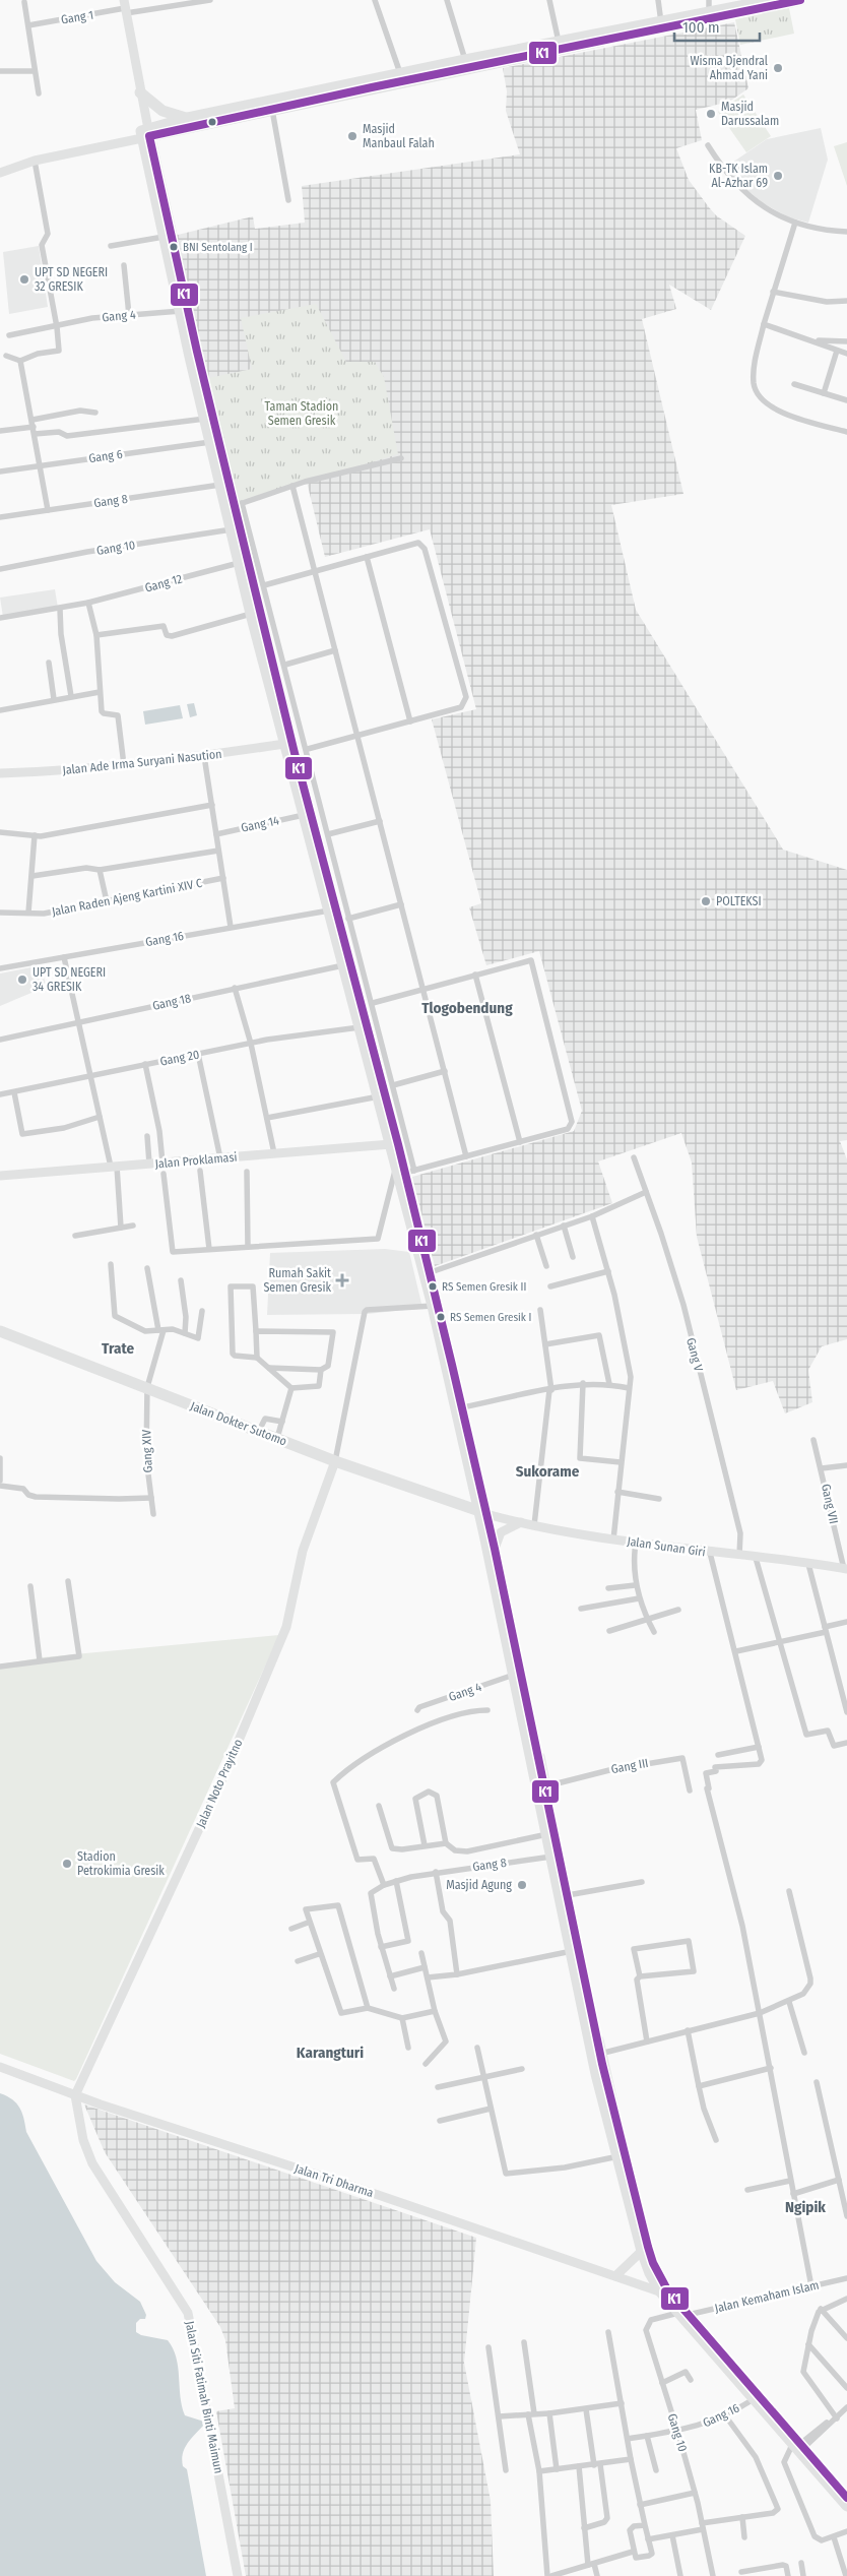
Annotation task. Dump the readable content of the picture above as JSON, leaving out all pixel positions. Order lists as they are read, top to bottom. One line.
{"streets":{"highway":["Jalan Dokter Sutomo"],"main road":["Jalan Ade Irma Suryani Nasution","Jalan Proklamasi","Jalan Sunan Giri","Jalan Noto Prayitno","Jalan Tri Dharma","Jalan Siti Fatimah Binti Maimun"],"street":["Gang 1","Gang 4","Gang 6","Gang 8","Gang 10","Gang 12","Gang 14","Jalan Raden Ajeng Kartini XIV C","Gang 16","Gang 18","Gang 20","Gang V","Gang XIV","Gang VII","Gang III","Jalan Kemaham Islam"]},"crossings":[["Gang 10","Gang 16"],["Gang 10","Jalan Kemaham Islam"],["Gang V","Jalan Sunan Giri"],["Jalan Dokter Sutomo","Gang XIV"],["Jalan Dokter Sutomo","Jalan Sunan Giri"],["Jalan Dokter Sutomo","Jalan Noto Prayitno"],["Gang VII","Jalan Sunan Giri"],["Jalan Noto Prayitno","Jalan Tri Dharma"],["Jalan Noto Prayitno","Jalan Siti Fatimah Binti Maimun"],["Jalan Tri Dharma","Jalan Siti Fatimah Binti Maimun"]],"districts":["Tlogobendung","Trate","Sukorame","Karangturi","Ngipik"],"parks":["Taman Stadion Semen Gresik"],"places":{"other":["Wisma Djendral Ahmad Yani","Masjid Darussalam","Masjid Manbaul Falah","KB-TK Islam Al-Azhar 69","BNI Sentolang I","UPT SD NEGERI 32 GRESIK","POLTEKSI","UPT SD NEGERI 34 GRESIK","RS Semen Gresik II","RS Semen Gresik I","Stadion Petrokimia Gresik","Masjid Agung"],"health":["Rumah Sakit Semen Gresik"]},"lines":["transit line K1"],"scale_bar":"100 m"}
